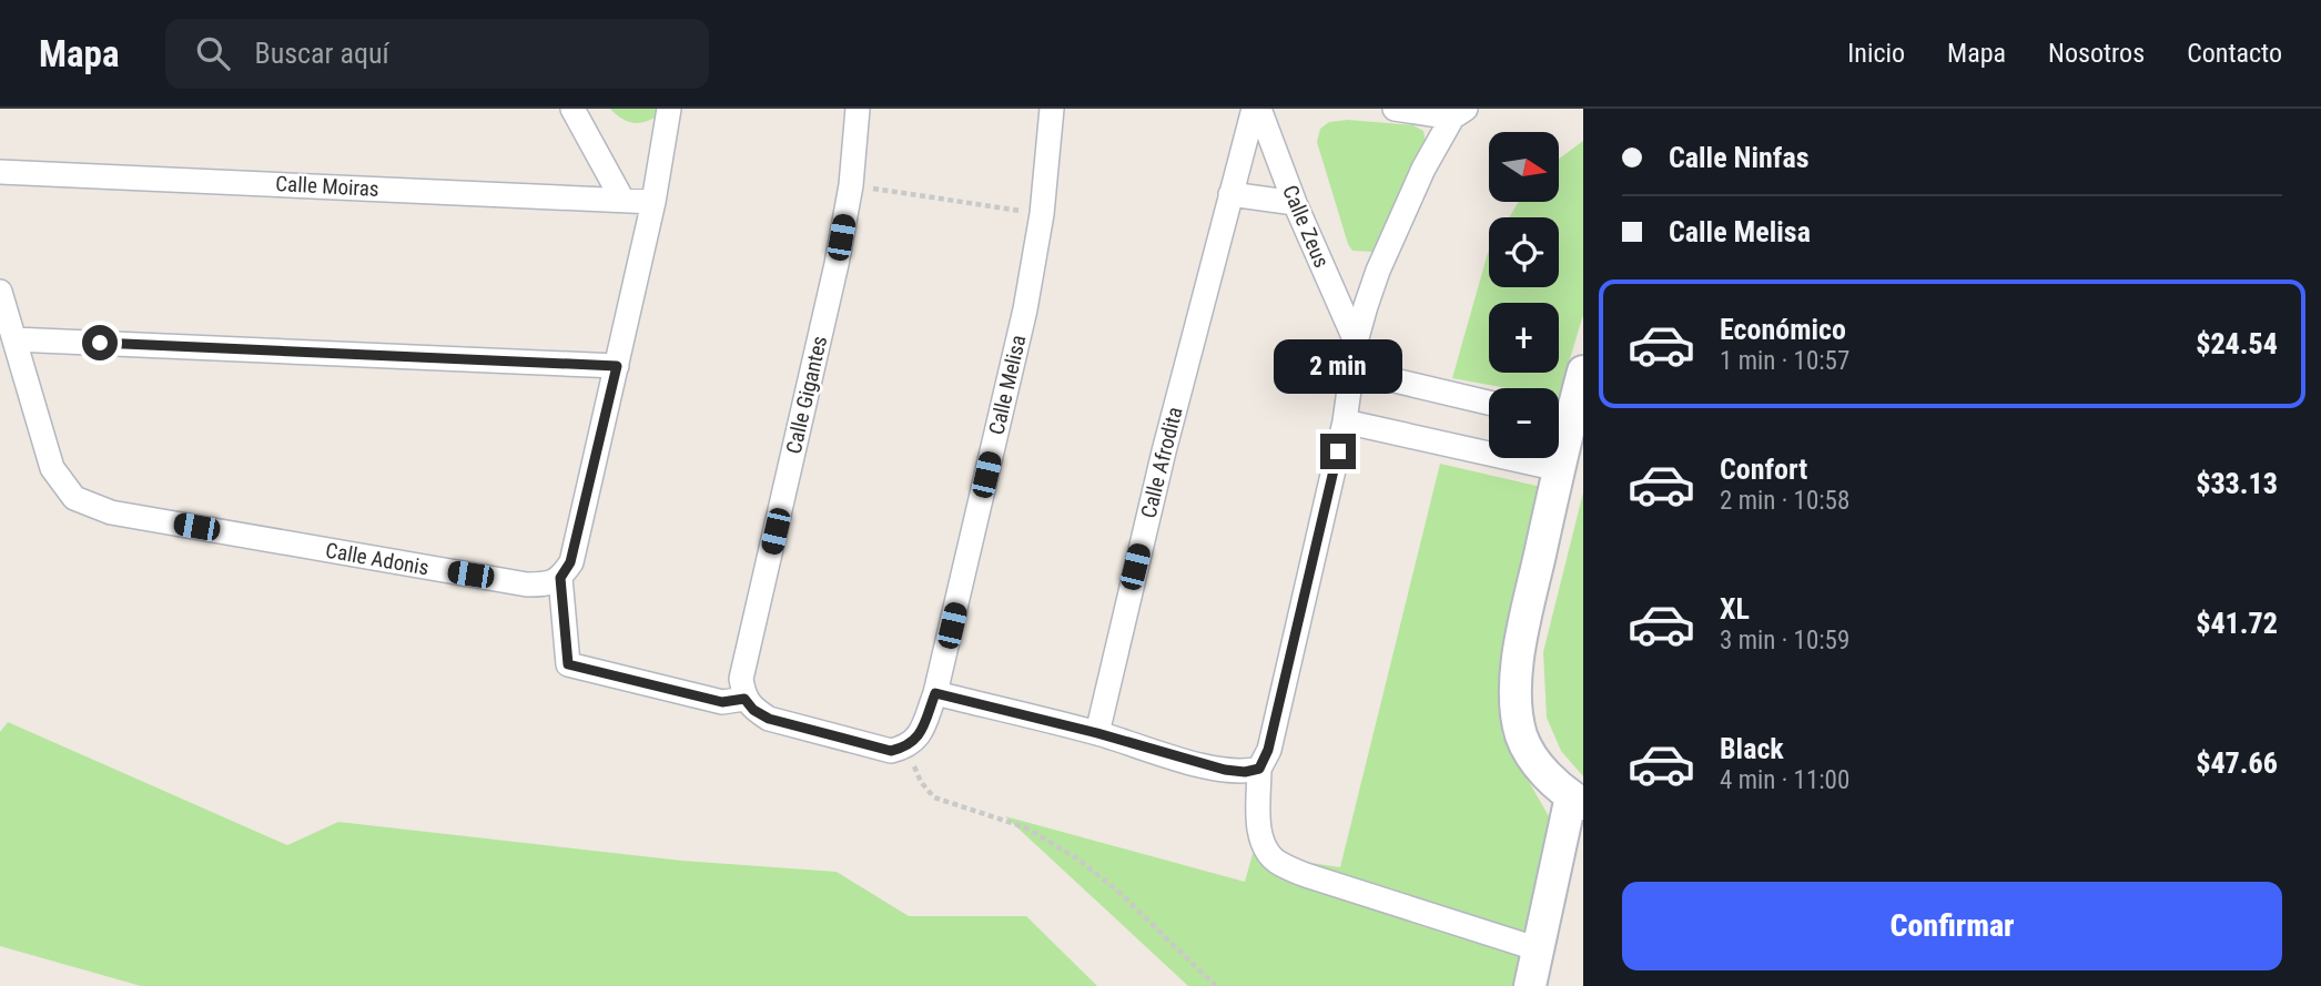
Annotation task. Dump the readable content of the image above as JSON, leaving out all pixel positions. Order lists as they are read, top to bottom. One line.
{"streets":{"street":["Calle Moiras","Calle Zeus","Calle Melisa","Calle Gigantes","Calle Afrodita","Calle Adonis"]},"crossings":[["Calle Zeus","Calle Afrodita"]],"north":"right","page":{"header":"Mapa","search":"Buscar aquí","nav":["Inicio","Mapa","Nosotros","Contacto"],"banner":["Calle Ninfas","Calle Melisa"],"map_buttons":["+","−"],"list":[{"name":"Económico","note":"1 min · 10:57","value":"$24.54"},{"name":"Confort","note":"2 min · 10:58","value":"$33.13"},{"name":"XL","note":"3 min · 10:59","value":"$41.72"},{"name":"Black","note":"4 min · 11:00","value":"$47.66"}],"bubble":"2 min","buttons":"Confirmar"}}
